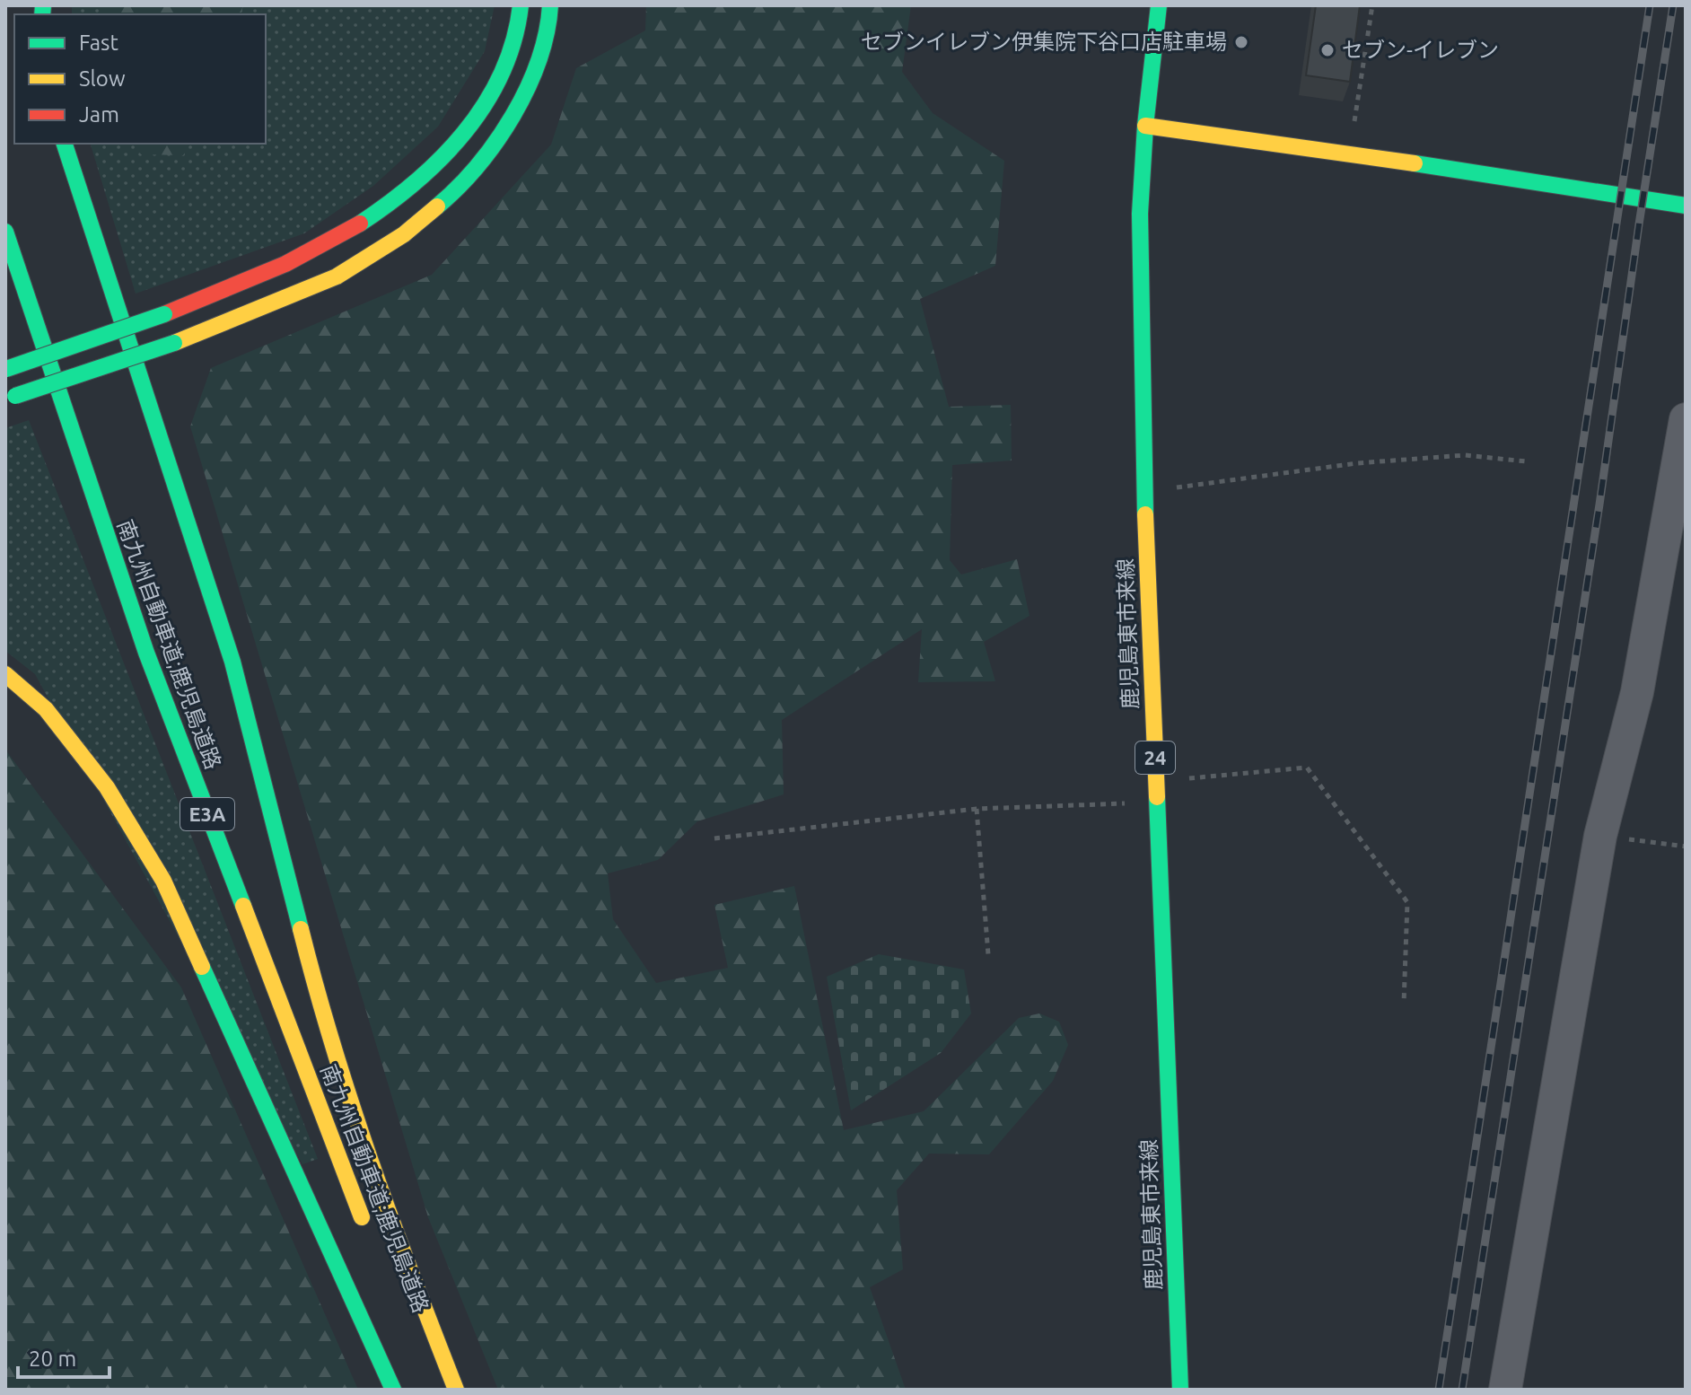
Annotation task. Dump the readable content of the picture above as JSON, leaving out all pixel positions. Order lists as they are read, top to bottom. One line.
{"streets":{"main road":["鹿児島東市来線","南九州自動車道;鹿児島道路","24","E3A"]},"places":["セブンイレブン伊集院下谷口店駐車場","セブン-イレブン"],"legend":["Fast","Slow","Jam"],"scale_bar":"20 m"}
